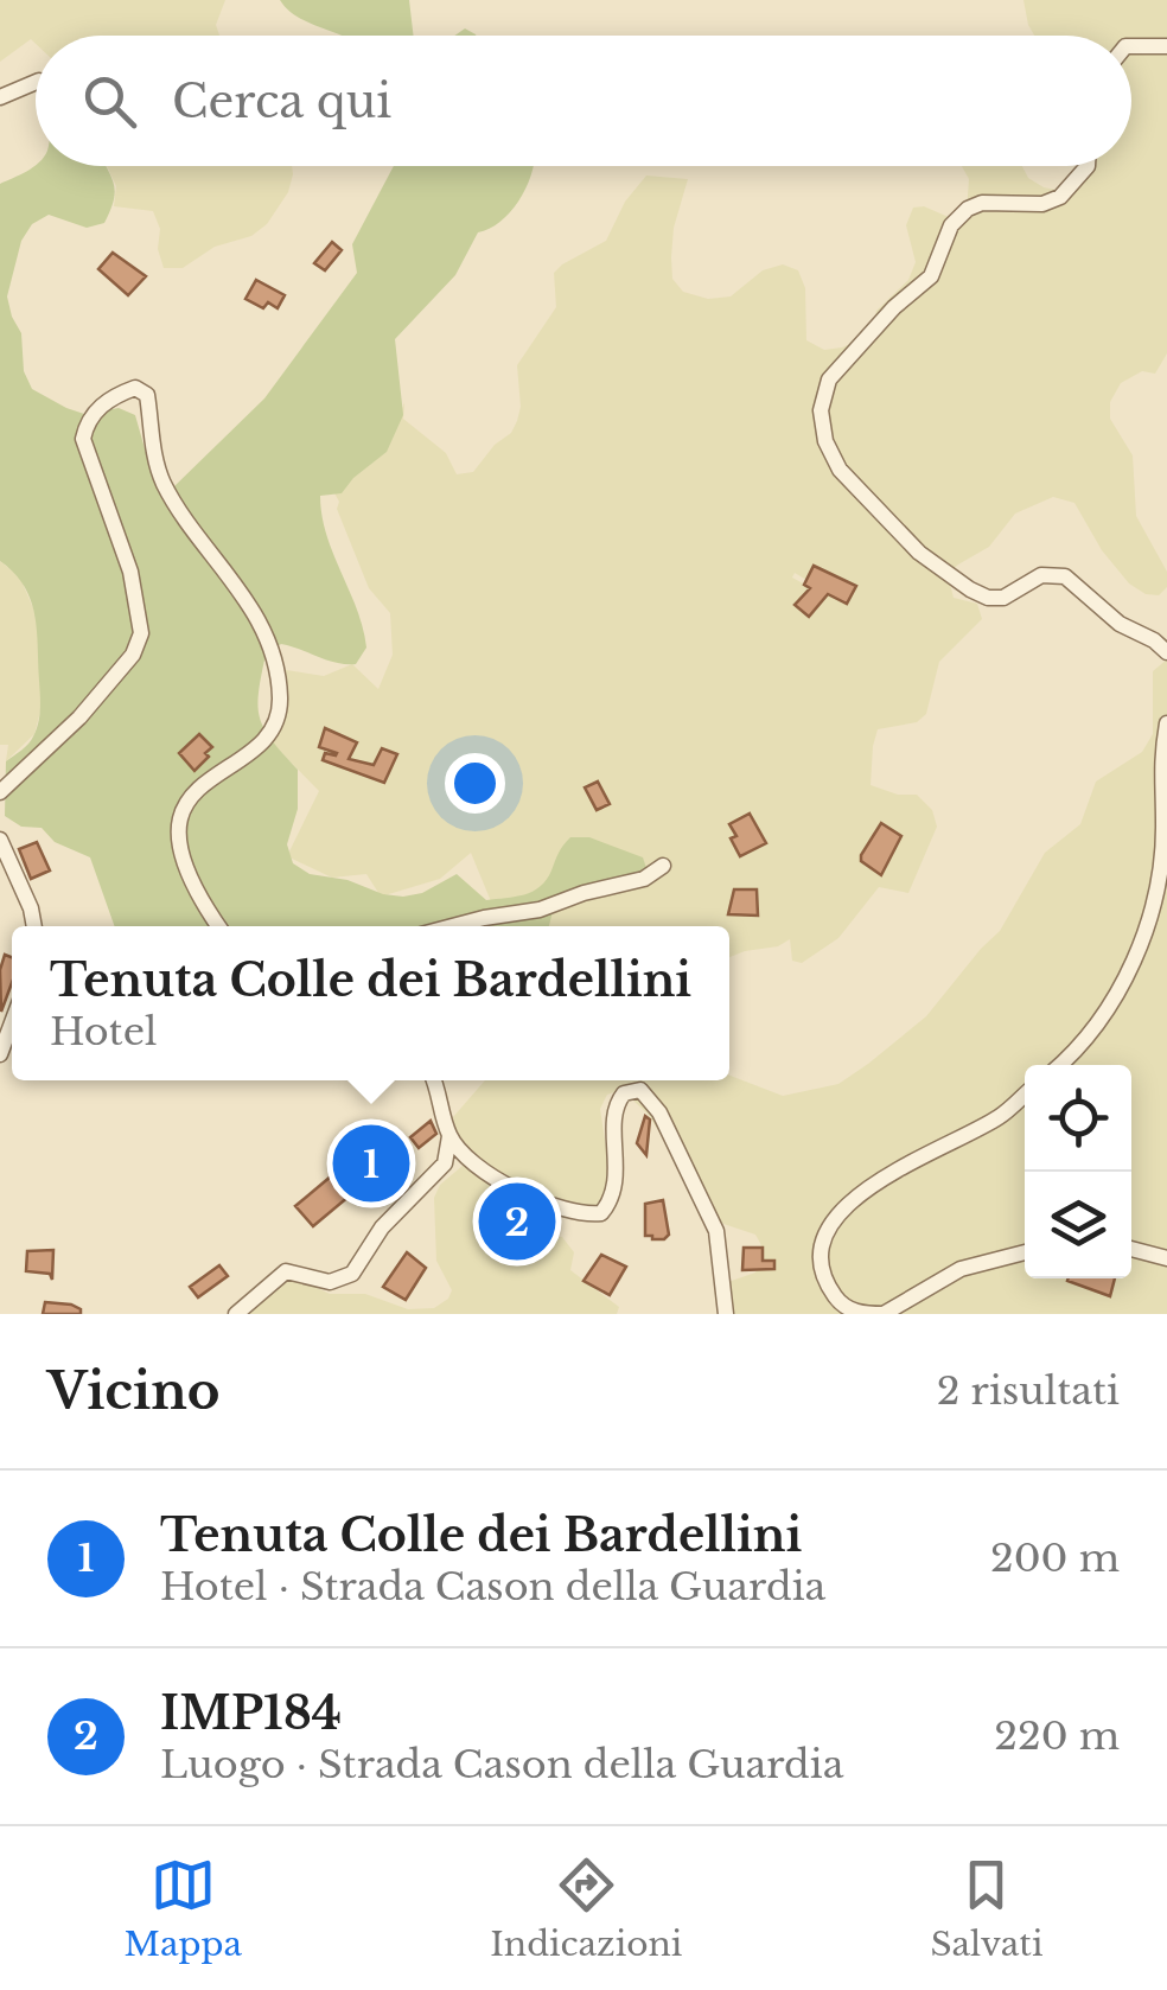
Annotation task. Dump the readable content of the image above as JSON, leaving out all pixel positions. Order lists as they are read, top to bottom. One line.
{"page":{"search":"Cerca qui","popup":["Tenuta Colle dei Bardellini","Hotel"],"pins":["1","2"],"heading":["Vicino","2 risultati"],"list":[{"mark":"1","name":"Tenuta Colle dei Bardellini","note":"Hotel · Strada Cason della Guardia","value":"200 m"},{"mark":"2","name":"IMP184","note":"Luogo · Strada Cason della Guardia","value":"220 m"}],"nav":["Mappa","Indicazioni","Salvati"]}}
